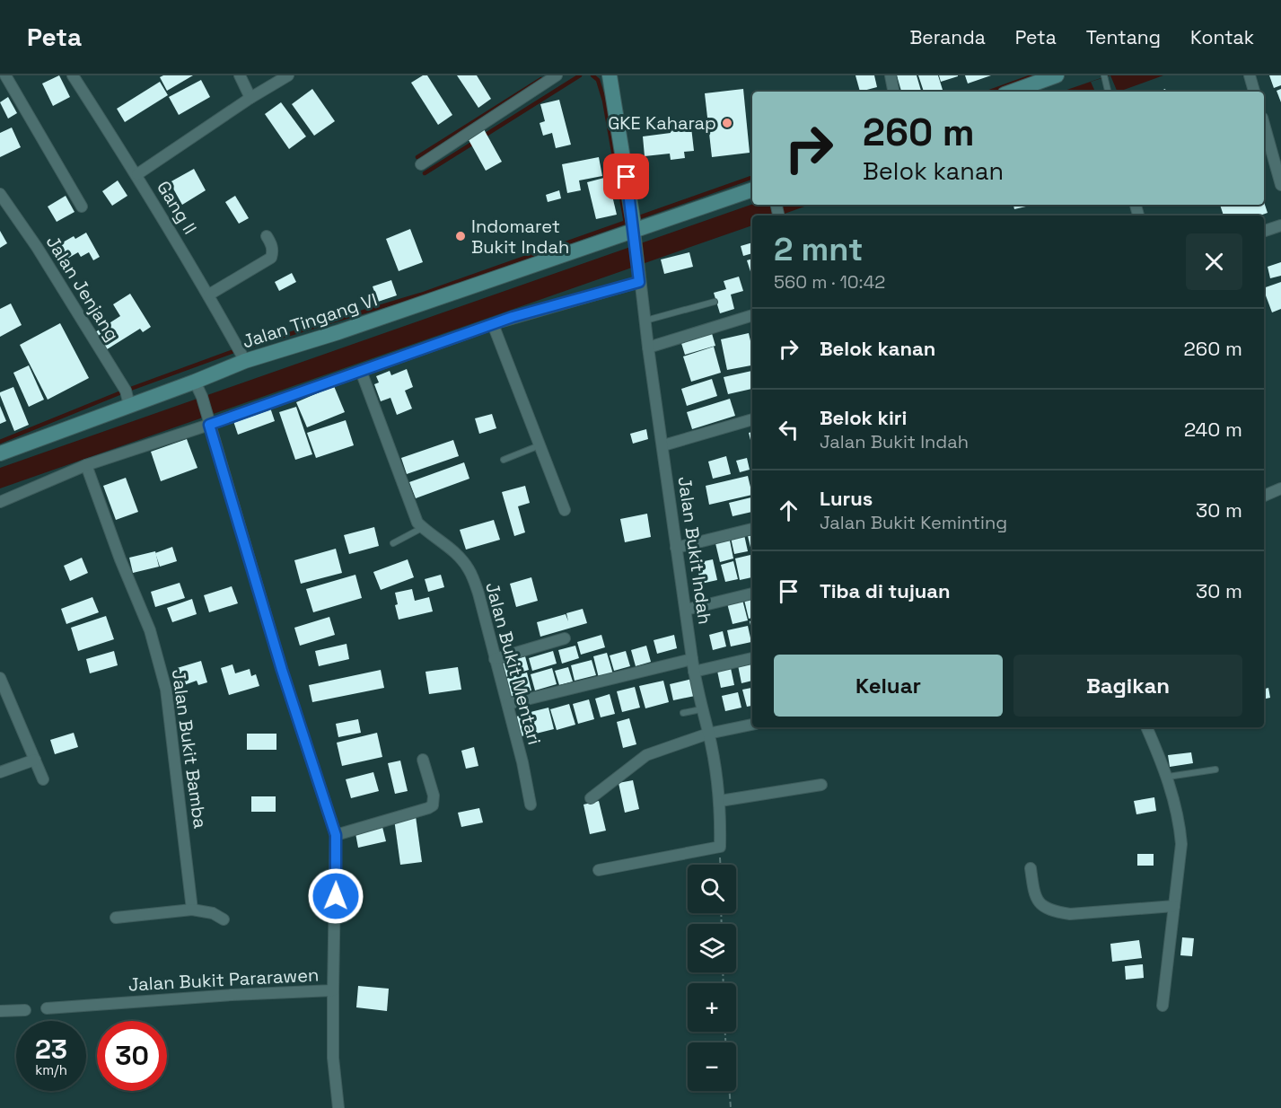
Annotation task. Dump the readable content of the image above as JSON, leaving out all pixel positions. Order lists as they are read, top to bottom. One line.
{"streets":{"main road":["Jalan Tingang VI"],"street":["Gang II","Jalan Jenjang","Jalan Bukit Indah","Jalan Bukit Mentari","Jalan Bukit Bamba","Jalan Bukit Pararawen"]},"crossings":[["Gang II","Jalan Tingang VI"],["Jalan Jenjang","Jalan Tingang VI"],["Jalan Tingang VI","Jalan Bukit Indah"],["Jalan Tingang VI","Jalan Bukit Pararawen"]],"places":["GKE Kaharap","Indomaret Bukit Indah"],"page":{"header":"Peta","nav":["Beranda","Peta","Tentang","Kontak"],"turn":["260 m","Belok kanan"],"heading":["2 mnt","560 m · 10:42"],"list":[{"name":"Belok kanan","value":"260 m"},{"name":"Belok kiri","note":"Jalan Bukit Indah","value":"240 m"},{"name":"Lurus","note":"Jalan Bukit Keminting","value":"30 m"},{"name":"Tiba di tujuan","value":"30 m"}],"buttons":["Keluar","Bagikan"],"map_buttons":["+","−"],"speed":"23 km/h","limit":"30"}}
